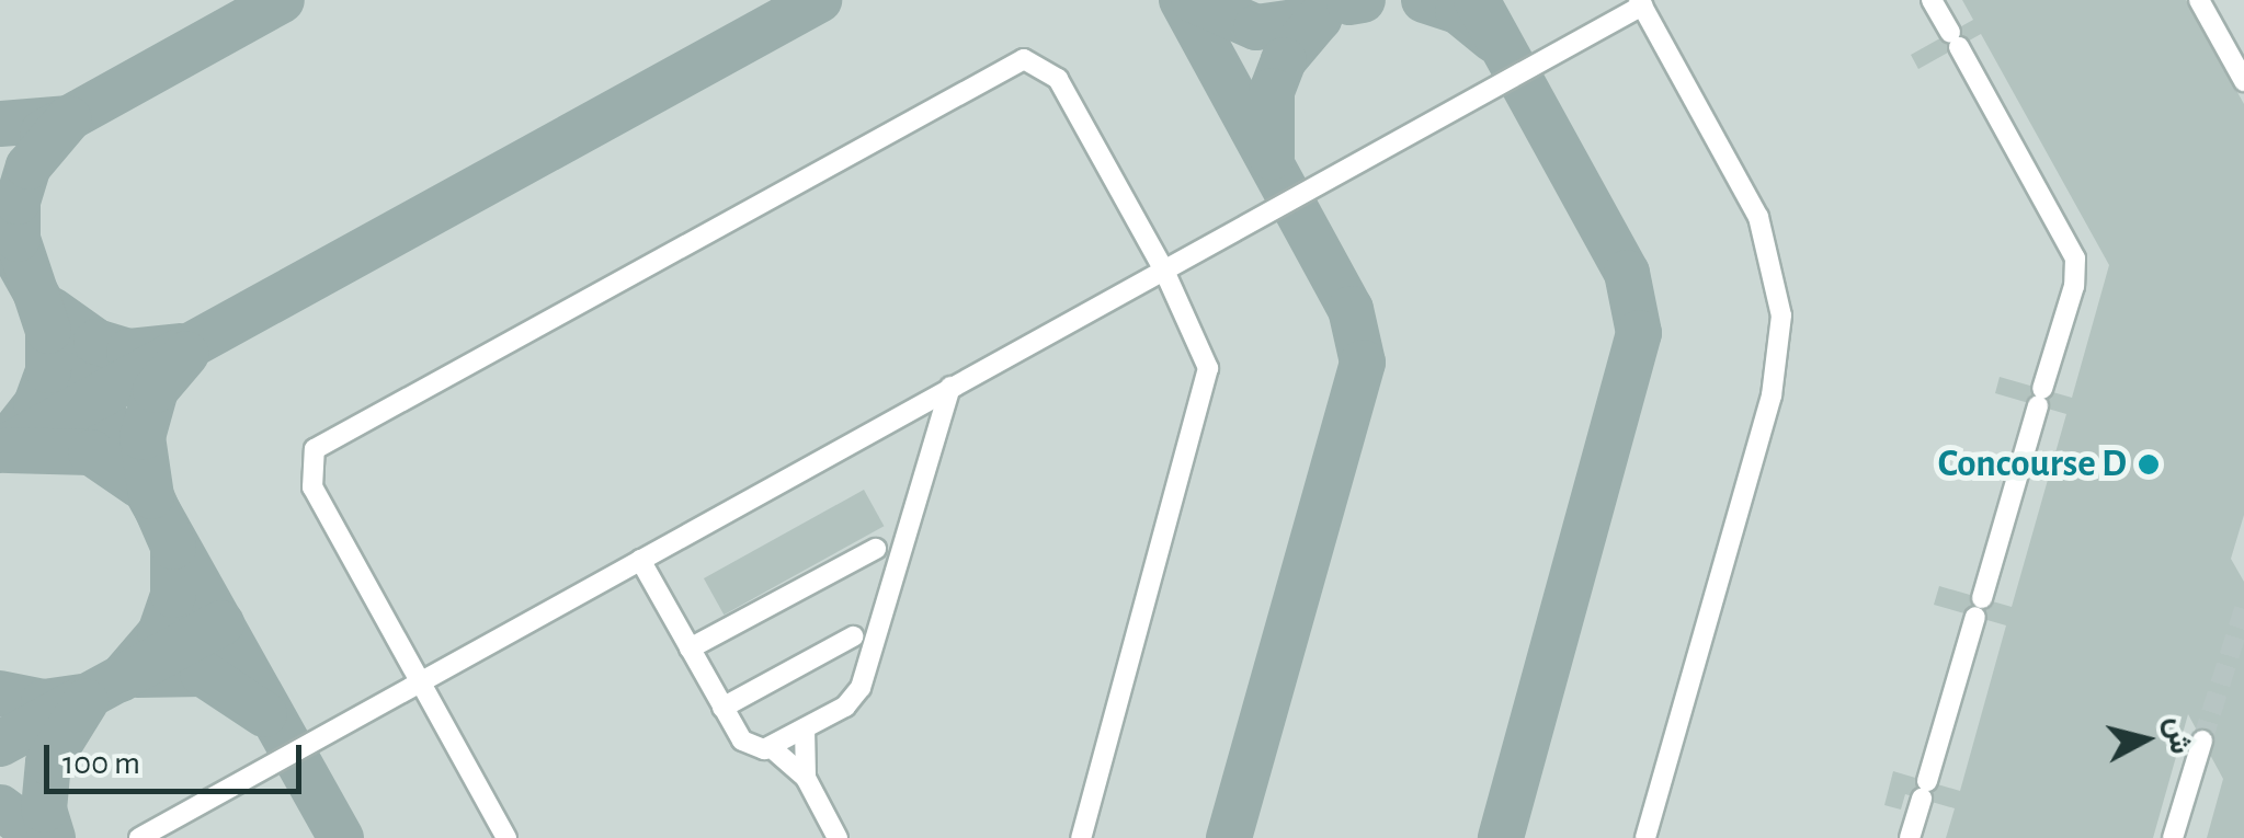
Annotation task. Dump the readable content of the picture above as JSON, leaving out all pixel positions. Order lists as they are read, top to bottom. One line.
{"places":["Concourse D"],"scale_bar":"100 m","north":"right"}
